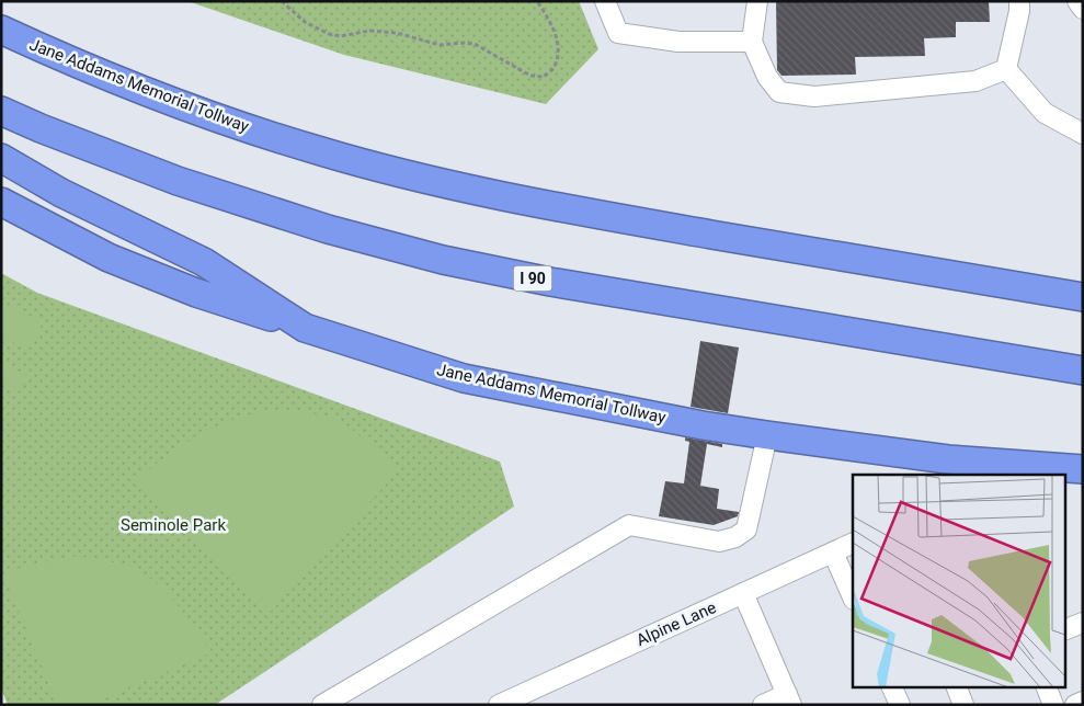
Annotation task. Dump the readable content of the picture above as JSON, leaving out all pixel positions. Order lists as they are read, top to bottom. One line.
{"streets":{"highway":["Jane Addams Memorial Tollway","I 90"],"street":["Alpine Lane"]},"parks":["Seminole Park"]}
